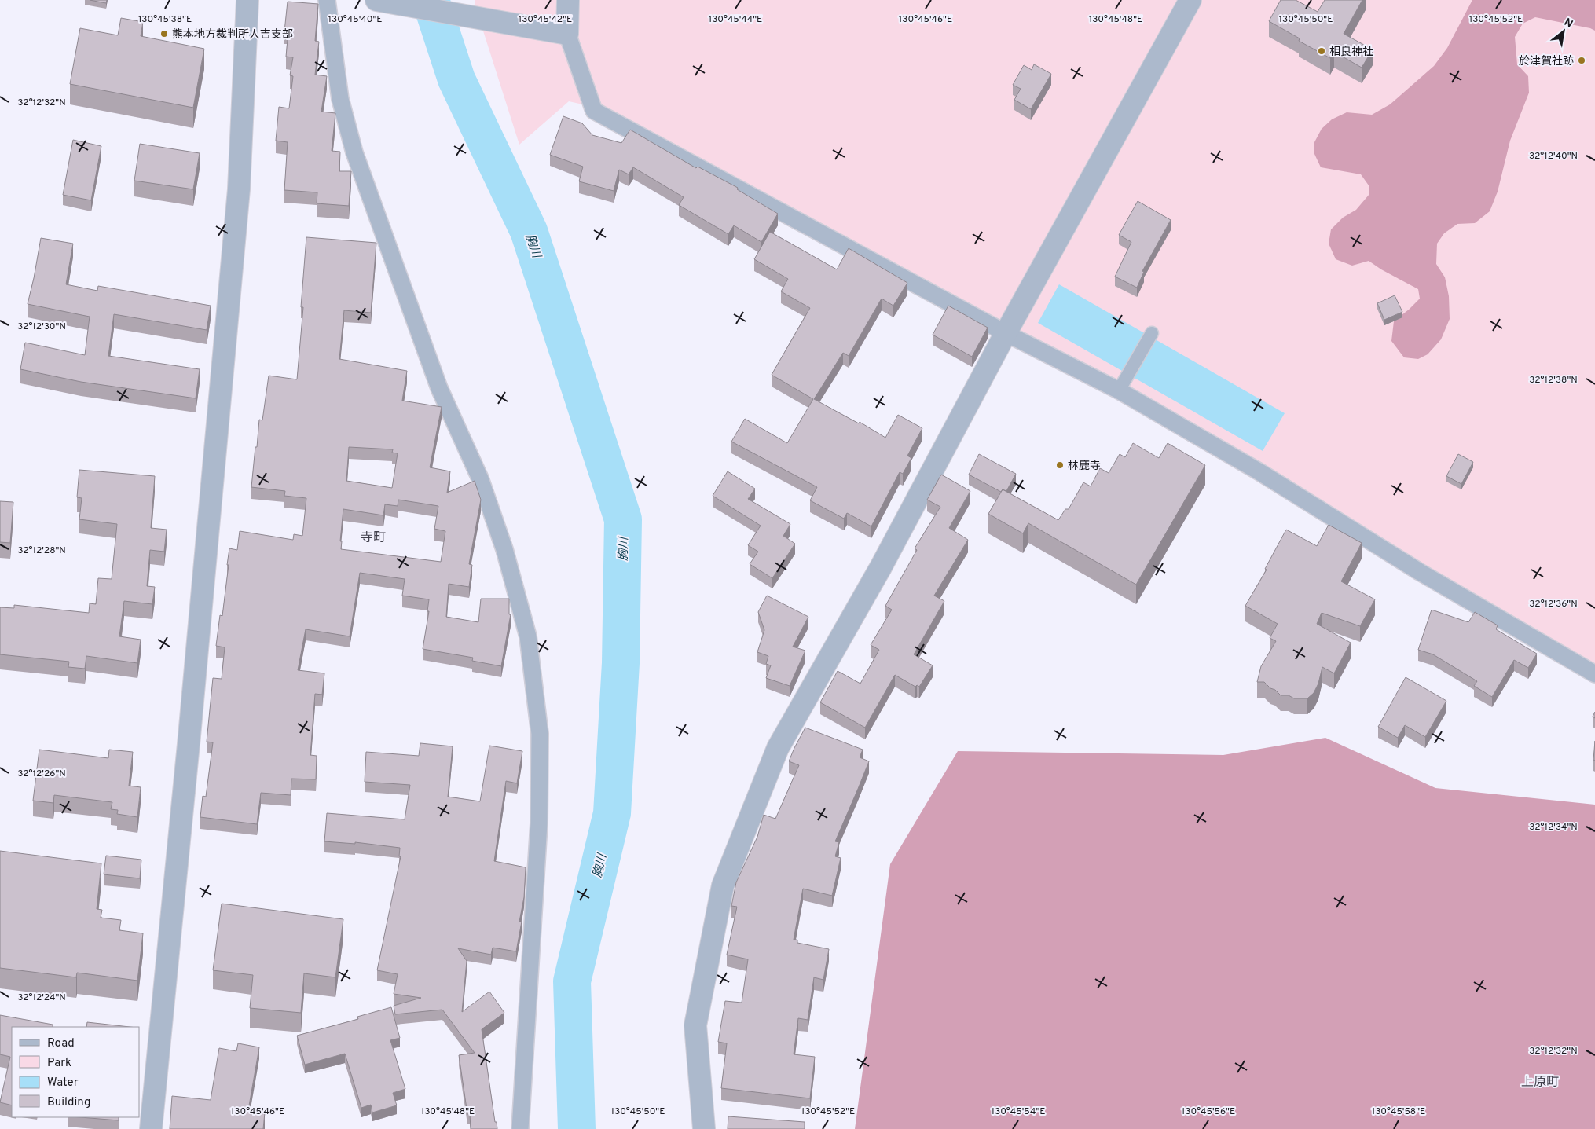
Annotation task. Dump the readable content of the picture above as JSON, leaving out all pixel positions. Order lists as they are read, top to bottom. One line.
{"districts":["寺町","上原町"],"water":["胸川"],"places":["熊本地方裁判所人吉支部","相良神社","於津賀社跡","林鹿寺"],"legend":["Road","Park","Water","Building"],"north":"top right","coordinates":["130°45'42\"E","130°45'38\"E","130°45'40\"E","130°45'44\"E","130°45'46\"E","130°45'48\"E","130°45'50\"E","130°45'52\"E","32°12'32\"N","32°12'40\"N","32°12'30\"N","32°12'38\"N","32°12'28\"N","32°12'36\"N","32°12'26\"N","32°12'34\"N","32°12'24\"N","130°45'54\"E","130°45'56\"E","130°45'58\"E"]}
